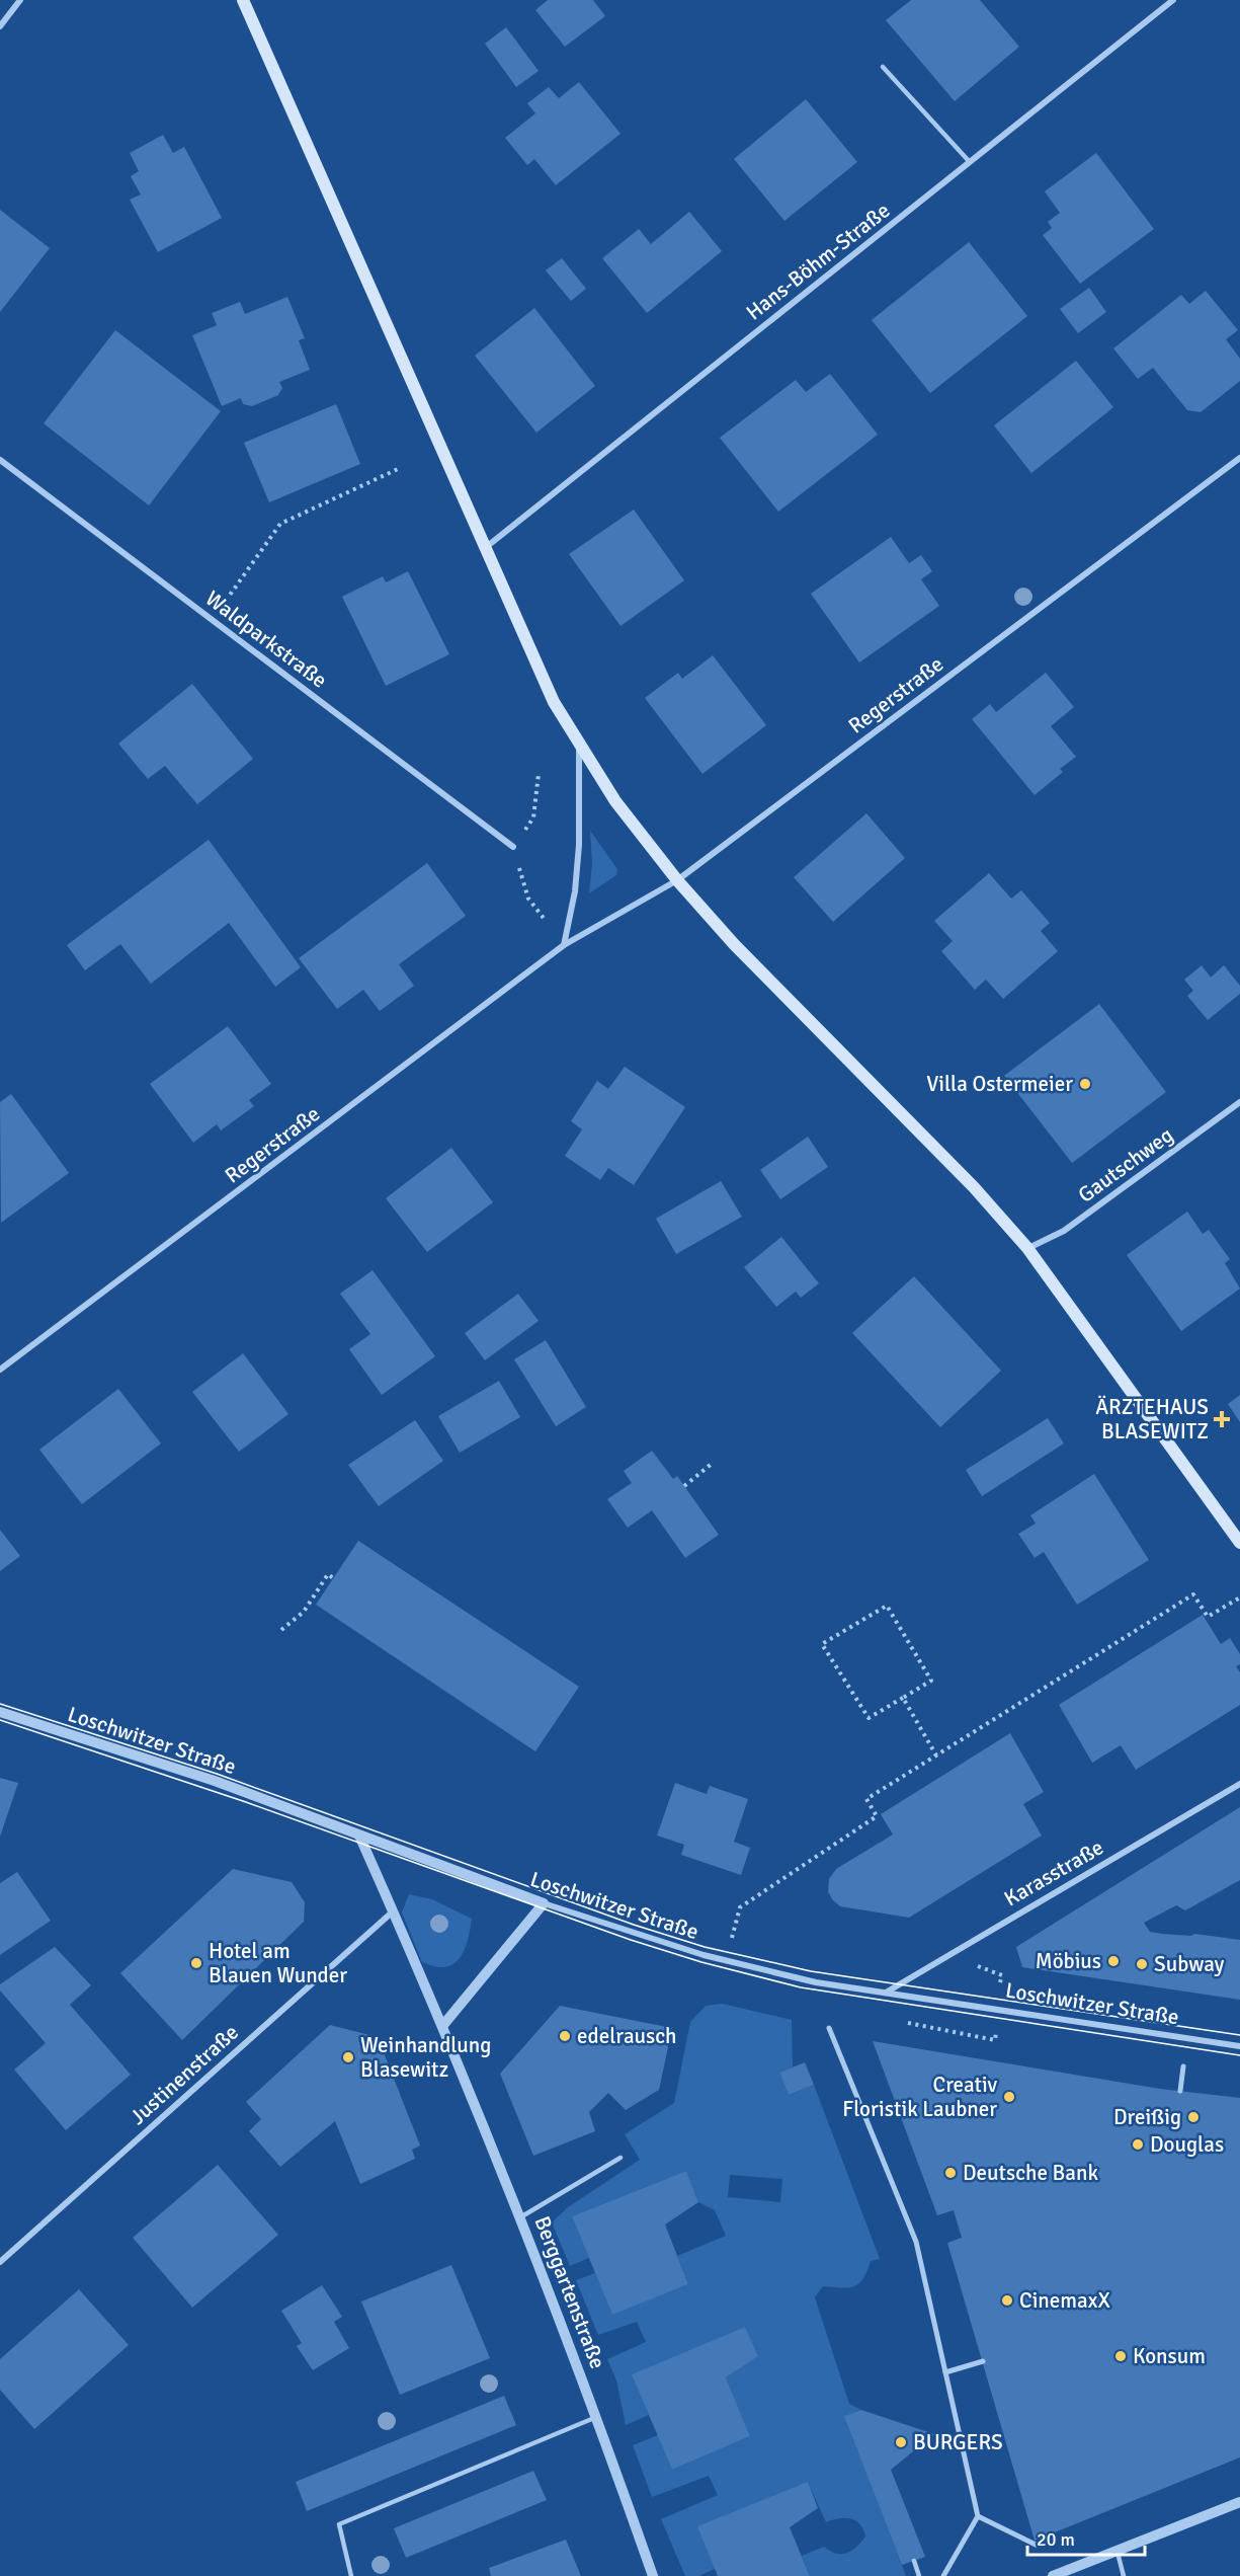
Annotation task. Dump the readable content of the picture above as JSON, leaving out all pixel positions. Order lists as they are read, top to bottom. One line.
{"streets":{"street":["Hans-Böhm-Straße","Waldparkstraße","Regerstraße","Gautschweg","Loschwitzer Straße","Karasstraße","Justinenstraße","Berggartenstraße"]},"crossings":[["Loschwitzer Straße","Karasstraße"],["Loschwitzer Straße","Berggartenstraße"],["Justinenstraße","Berggartenstraße"]],"places":{"other":["Villa Ostermeier","Möbius","Hotel am Blauen Wunder","Subway","edelrausch","Weinhandlung Blasewitz","Creativ Floristik Laubner","Dreißig","Douglas","Deutsche Bank","CinemaxX","Konsum","BURGERS"],"health":["ÄRZTEHAUS BLASEWITZ"]},"scale_bar":"20 m"}
